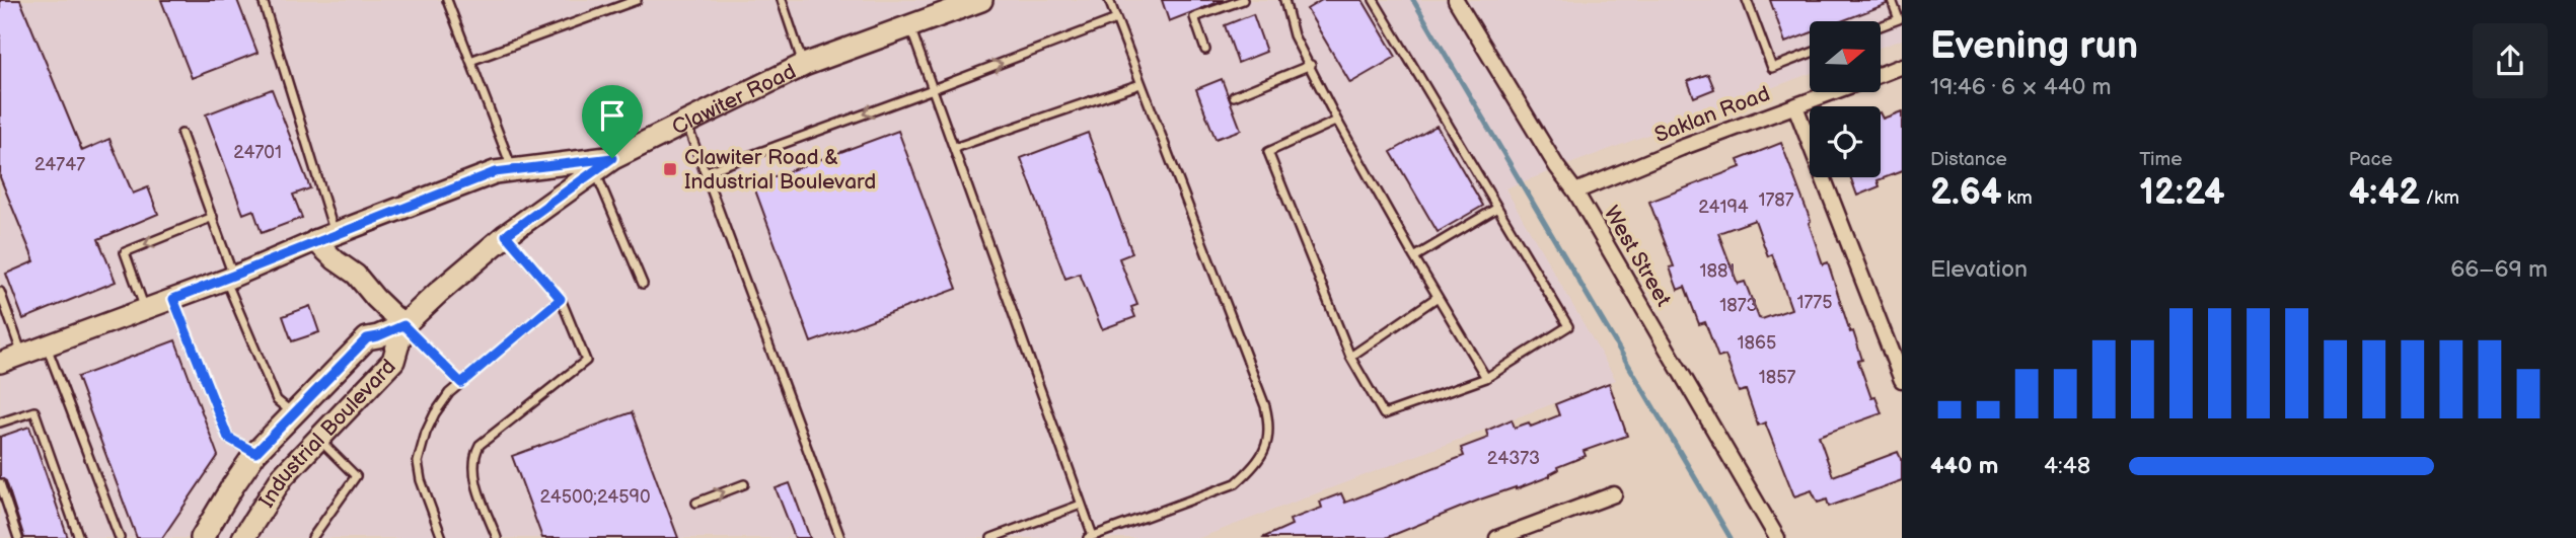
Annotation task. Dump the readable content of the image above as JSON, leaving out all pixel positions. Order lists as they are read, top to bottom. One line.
{"streets":{"main road":["Clawiter Road","Industrial Boulevard"],"street":["Saklan Road","West Street"]},"crossings":[["Clawiter Road","Industrial Boulevard"],["Saklan Road","West Street"]],"places":{"transit":["Clawiter Road & Industrial Boulevard"]},"house_numbers":["24701","24747","1787","24194","1881","1775","1873","1865","1857","24373","24500;24590"],"north":"right","page":{"heading":["Evening run","19:46 · 6 × 440 m"],"stats":[["Distance","2.64 km"],["Time","12:24"],["Pace","4:42 /km"]],"chart":["Elevation","66–69 m"],"list":[{"name":"440 m","note":"4:48"}]}}
